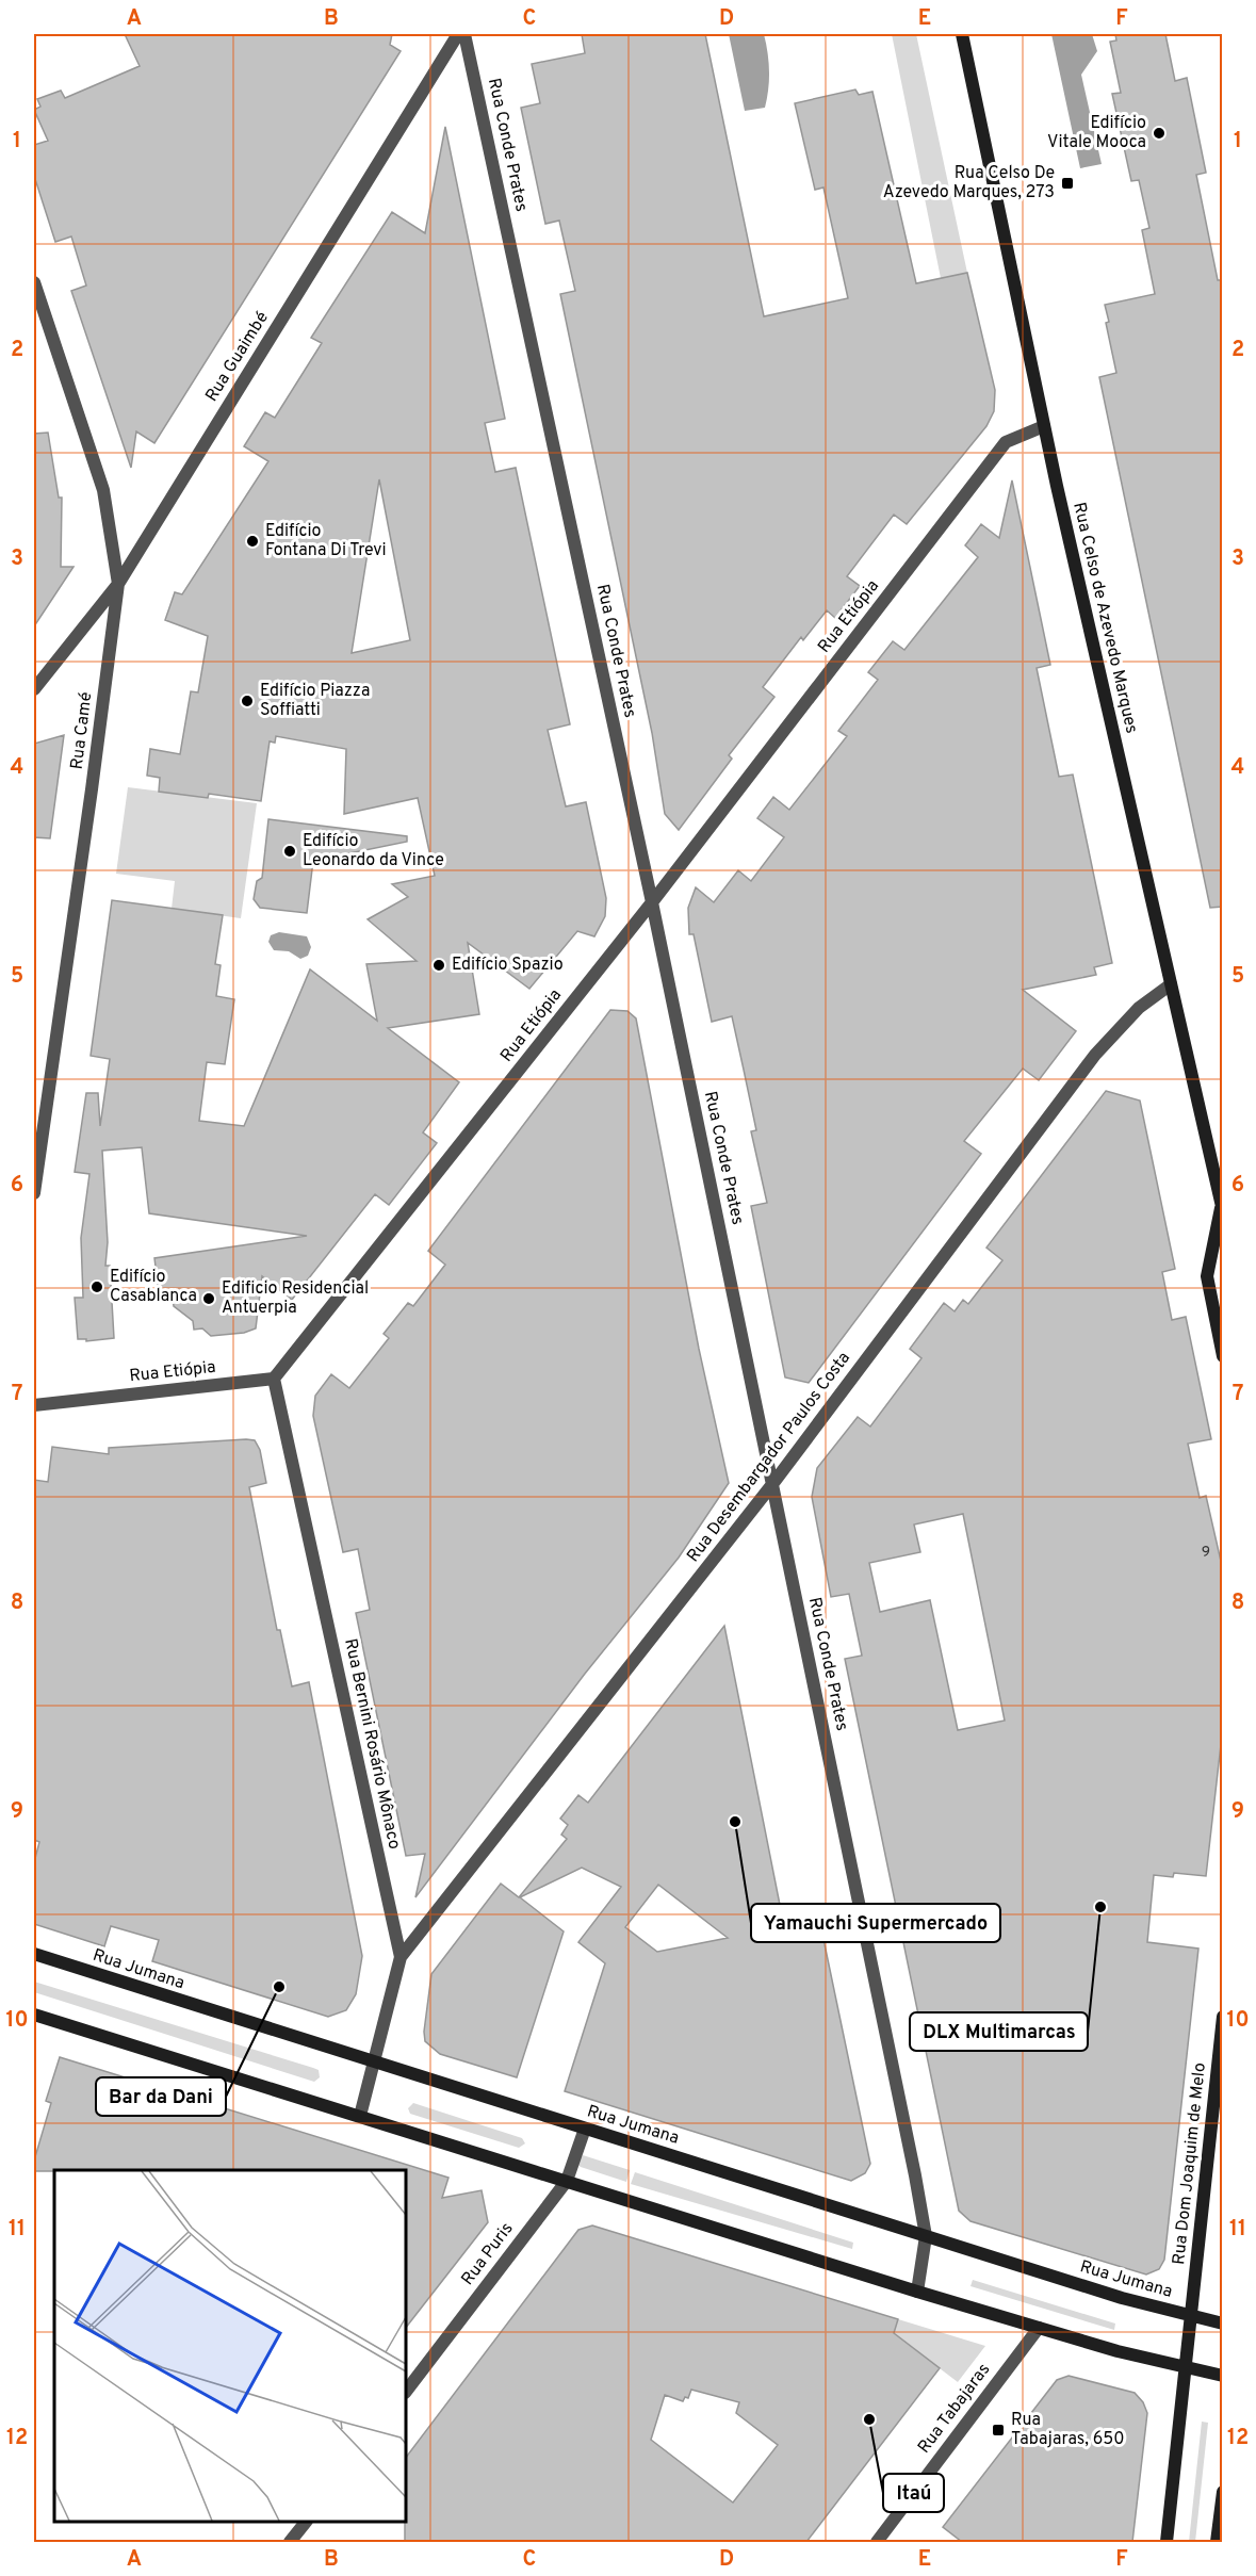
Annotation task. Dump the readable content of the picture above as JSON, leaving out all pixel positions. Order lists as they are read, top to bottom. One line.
{"streets":{"main road":["Rua Celso de Azevedo Marques","Rua Jumana","Rua Dom Joaquim de Melo"],"street":["Rua Conde Prates","Rua Guaimbé","Rua Etiópia","Rua Camé","Rua Desembargador Paulos Costa","Rua Bernini Rosário Mônaco","Rua Puris","Rua Tabajaras"]},"crossings":[["Rua Conde Prates","Rua Etiópia"],["Rua Conde Prates","Rua Desembargador Paulos Costa"],["Rua Conde Prates","Rua Jumana"],["Rua Guaimbé","Rua Camé"],["Rua Etiópia","Rua Celso de Azevedo Marques"],["Rua Etiópia","Rua Bernini Rosário Mônaco"],["Rua Celso de Azevedo Marques","Rua Desembargador Paulos Costa"],["Rua Desembargador Paulos Costa","Rua Bernini Rosário Mônaco"],["Rua Bernini Rosário Mônaco","Rua Jumana"],["Rua Jumana","Rua Dom Joaquim de Melo"],["Rua Jumana","Rua Puris"]],"places":{"other":["Edifício Vitale Mooca","Edifício Fontana Di Trevi","Edifício Piazza Soffiatti","Edifício Leonardo da Vince","Edifício Spazio","Edifício Casablanca","Edificio Residencial Antuerpia","Yamauchi Supermercado","DLX Multimarcas","Bar da Dani","Itaú"],"transit":["Rua Celso De Azevedo Marques, 273","Rua Tabajaras, 650"]},"house_numbers":["9"],"grid":{"columns":["A","B","C","D","E","F"],"rows":["1","2","3","4","5","6","7","8","9","10","11","12"]}}
